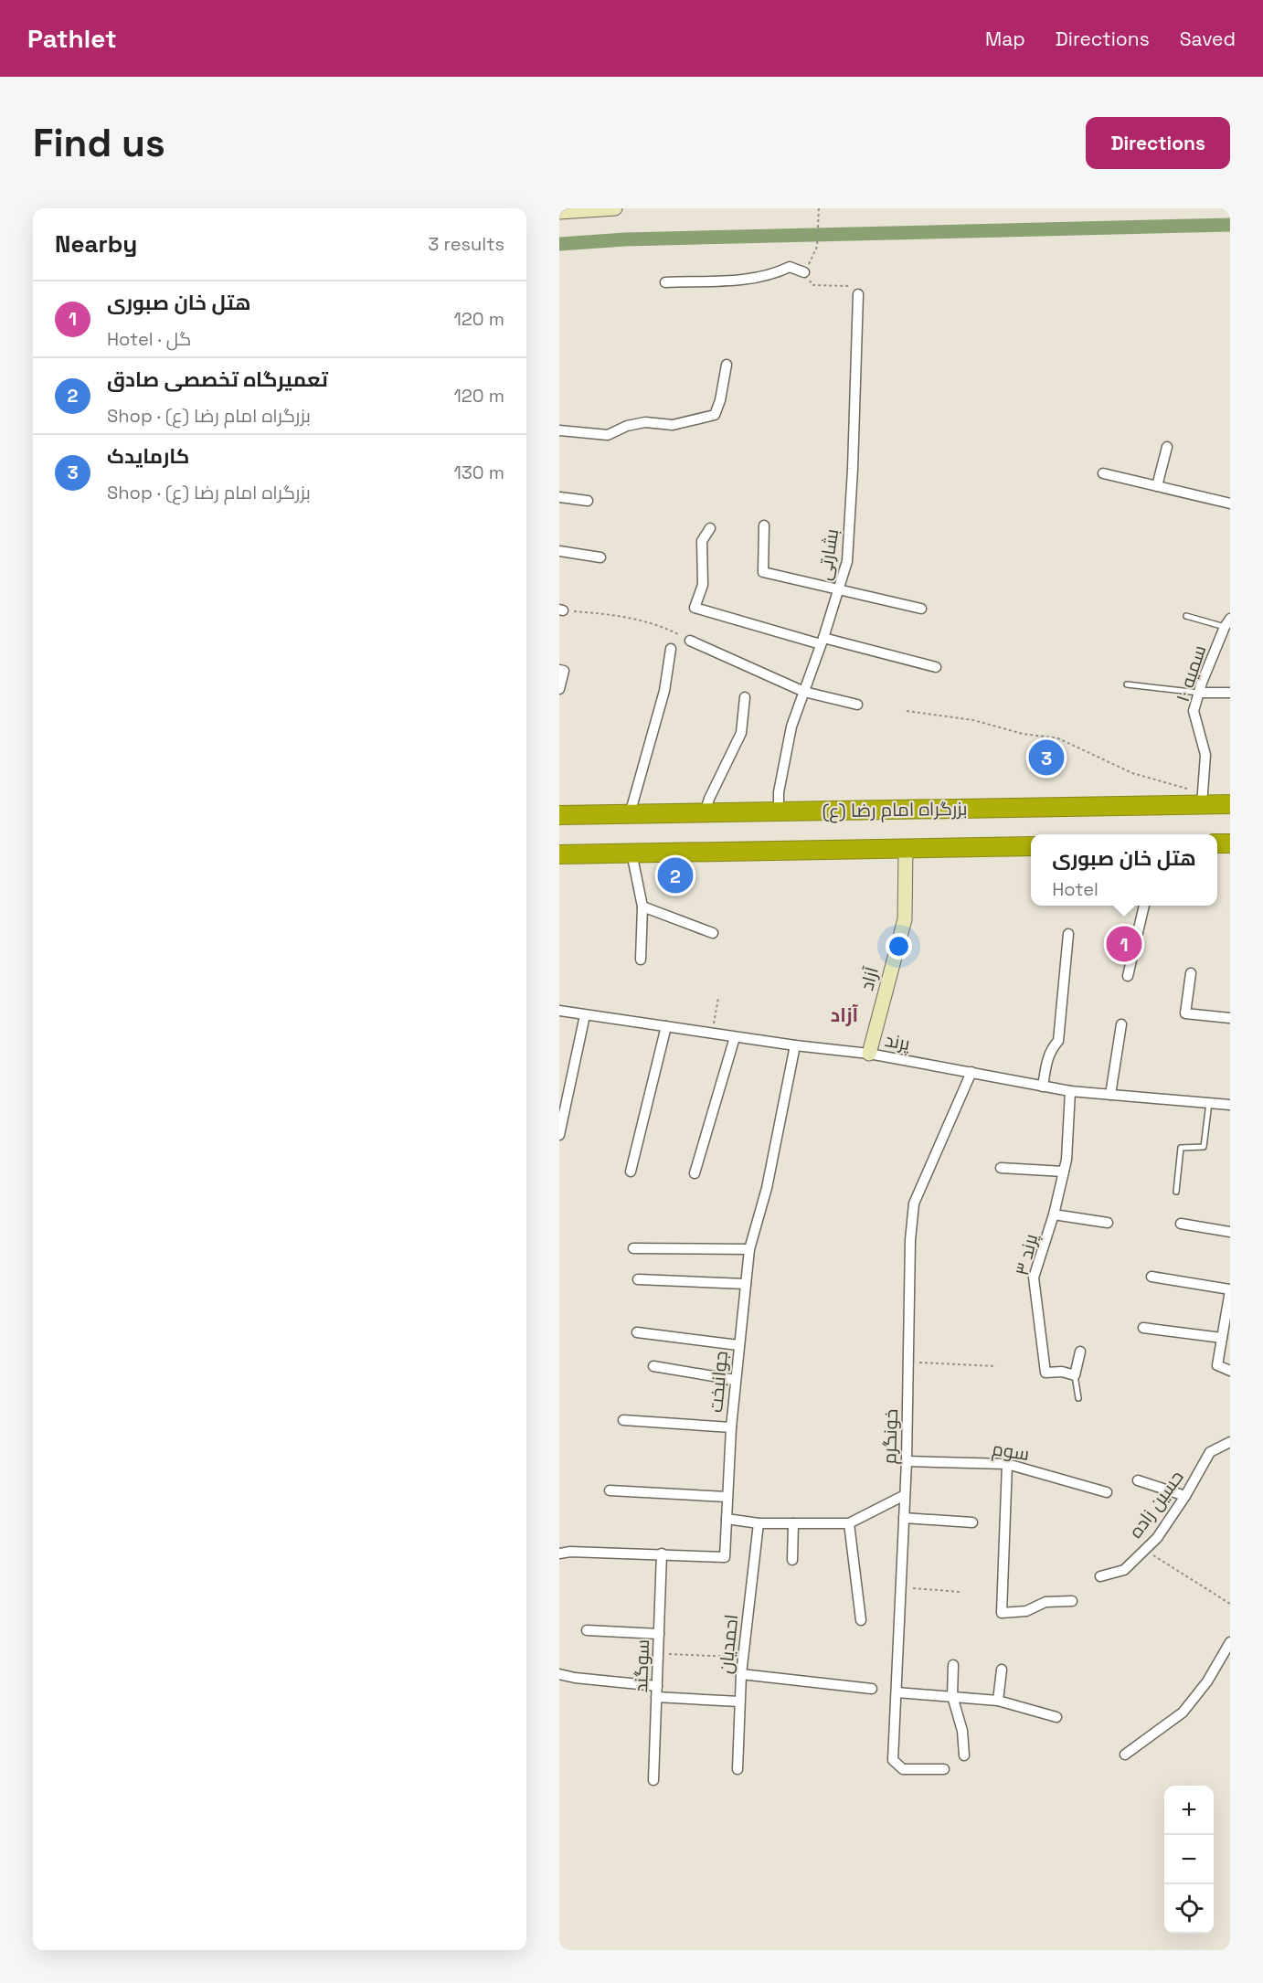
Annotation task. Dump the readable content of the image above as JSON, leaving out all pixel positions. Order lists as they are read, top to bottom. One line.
{"streets":{"highway":["بزرگراه امام رضا (ع)"],"street":["بشارتی","سمیه ۱۰","آزاد","پرند","پرند ۳","جوانبخت","خونگرم","سوم","حسین زاده","احمدیان","سوگند"]},"crossings":[["بشارتی","بزرگراه امام رضا (ع)"],["سمیه ۱۰","بزرگراه امام رضا (ع)"],["آزاد","پرند"],["پرند","پرند ۳"],["پرند","جوانبخت"],["پرند","خونگرم"],["جوانبخت","سوگند"],["خونگرم","سوم"]],"districts":["آزاد"],"page":{"header":"Pathlet","nav":["Map","Directions","Saved"],"buttons":"Directions","title":"Find us","heading":["Nearby","3 results"],"list":[{"mark":"1","name":"هتل خان صبوری","note":"Hotel · گل","value":"120 m"},{"mark":"2","name":"تعمیرگاه تخصصی صادق","note":"Shop · بزرگراه امام رضا (ع)","value":"120 m"},{"mark":"3","name":"کارمایدک","note":"Shop · بزرگراه امام رضا (ع)","value":"130 m"}],"pins":["3","2","1"],"popup":["هتل خان صبوری","Hotel"],"map_buttons":["+","−"]}}
